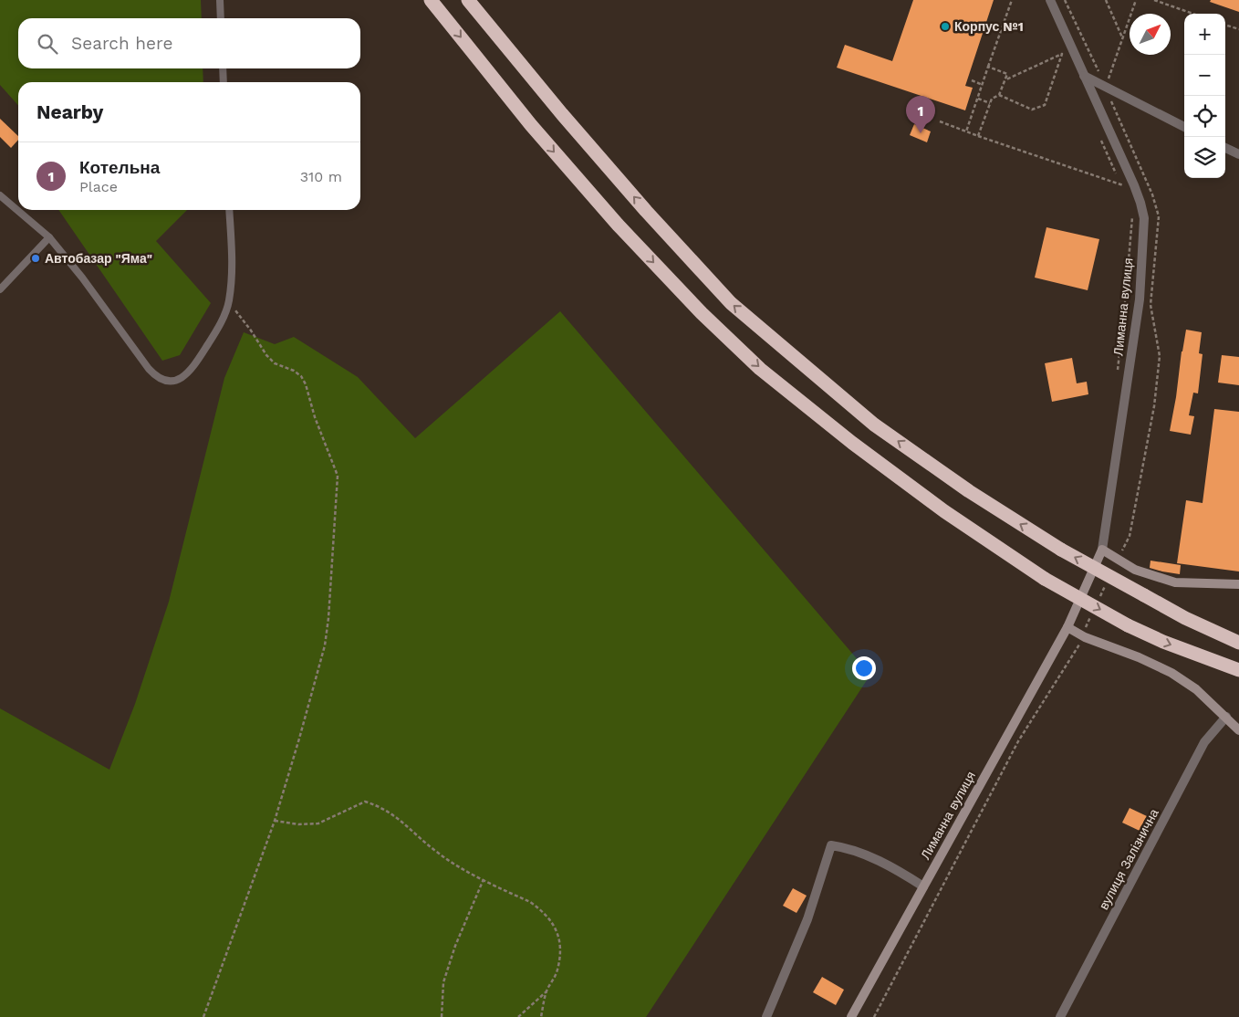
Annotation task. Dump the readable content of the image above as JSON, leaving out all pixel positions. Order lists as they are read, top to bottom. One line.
{"streets":{"main road":["Лиманна вулиця"],"street":["вулиця Залізнична"]},"places":["Корпус №1","Автобазар \"Яма\""],"north":"top right","page":{"map_buttons":["+","−"],"search":"Search here","heading":"Nearby","pins":"1","list":[{"mark":"1","name":"Котельна","note":"Place","value":"310 m"}]}}
